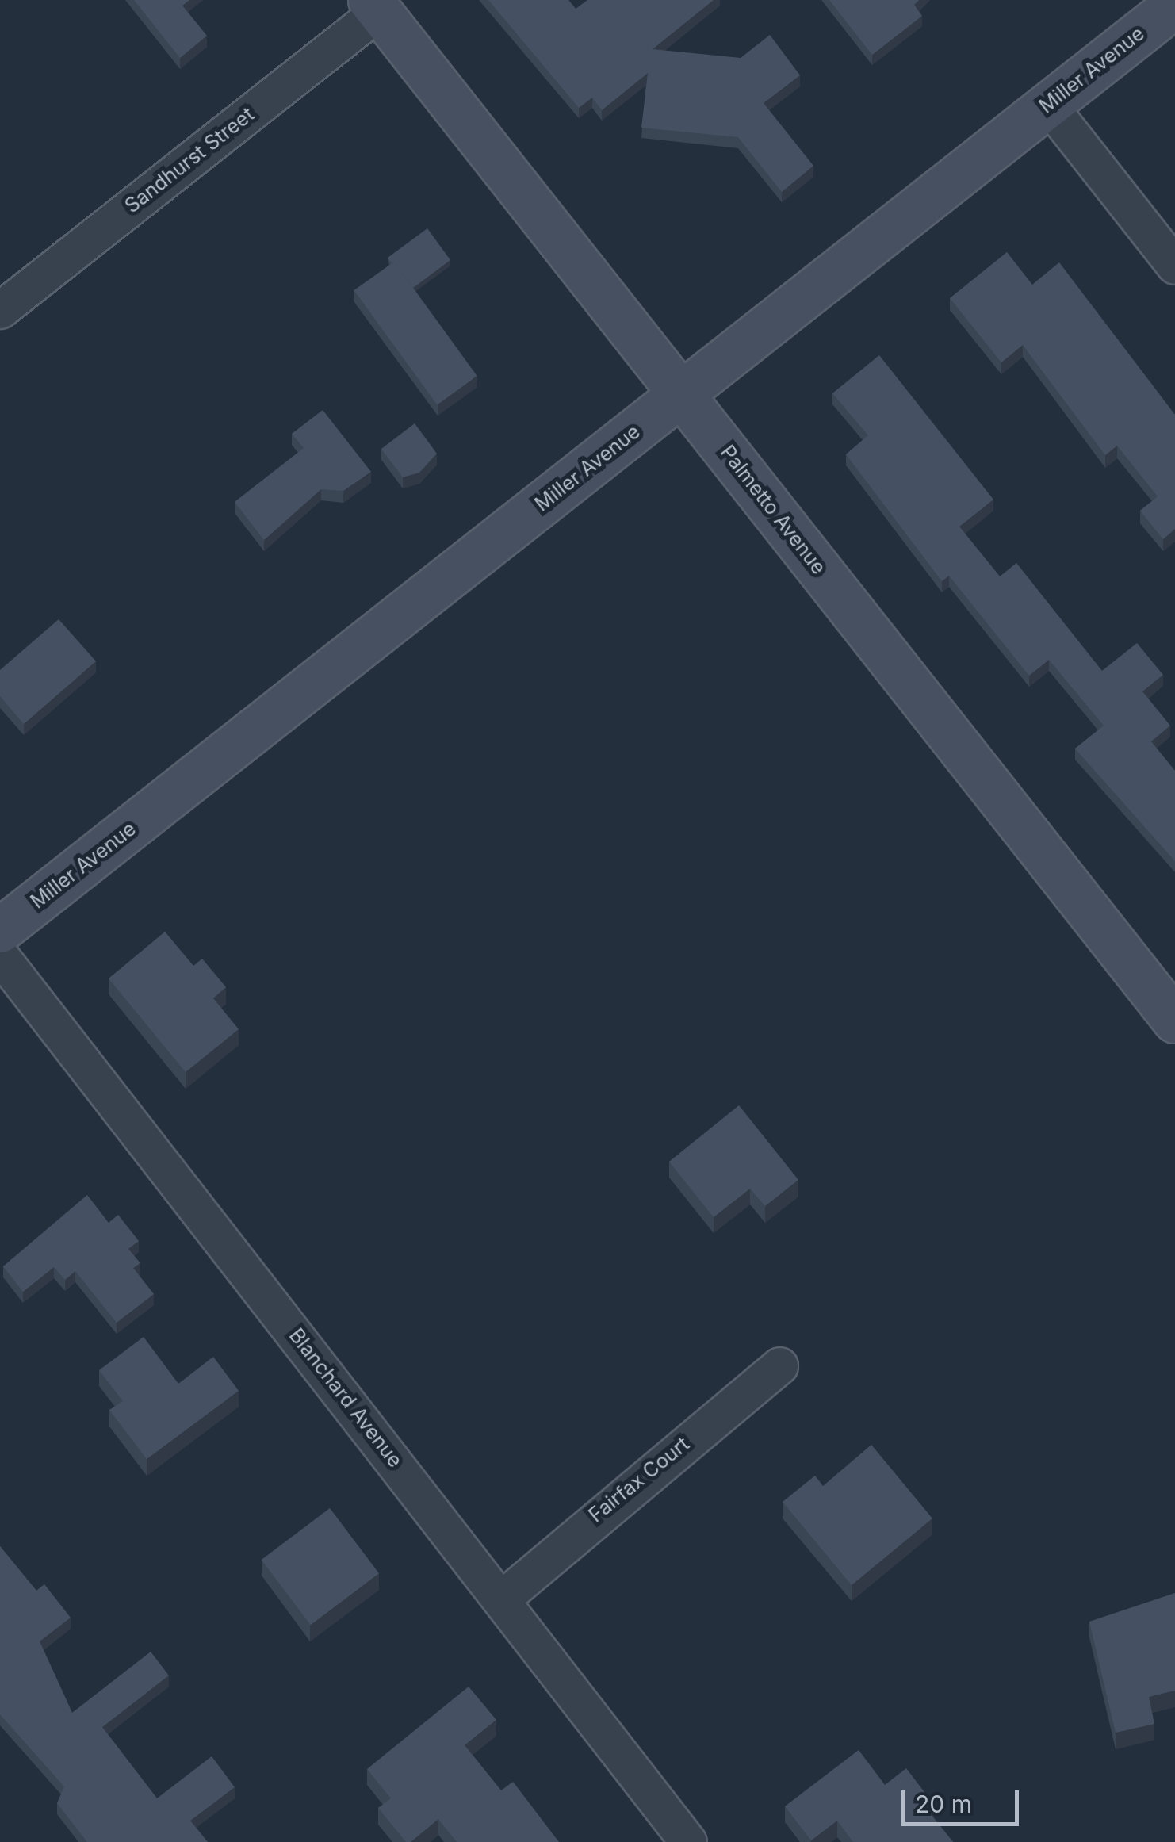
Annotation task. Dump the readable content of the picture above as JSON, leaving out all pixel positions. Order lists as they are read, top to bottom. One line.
{"streets":{"street":["Miller Avenue","Sandhurst Street","Palmetto Avenue","Blanchard Avenue","Fairfax Court"]},"crossings":[["Miller Avenue","Palmetto Avenue"],["Sandhurst Street","Palmetto Avenue"],["Blanchard Avenue","Fairfax Court"]],"scale_bar":"20 m"}
